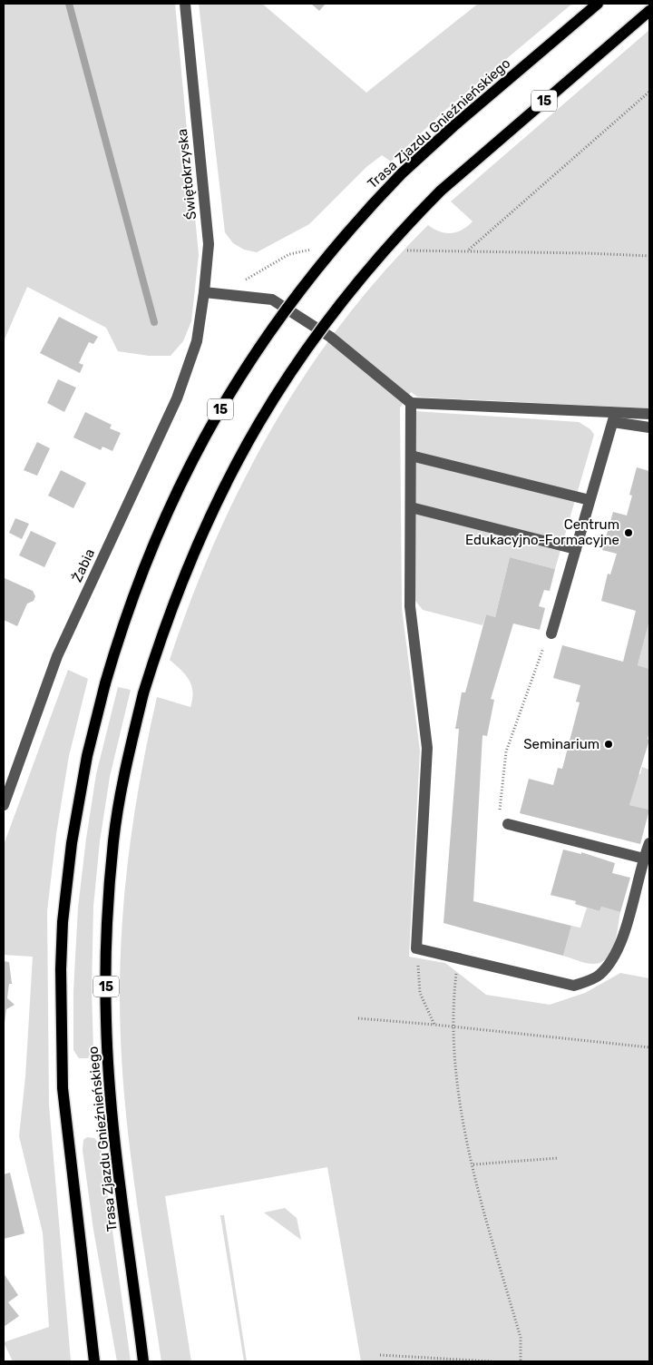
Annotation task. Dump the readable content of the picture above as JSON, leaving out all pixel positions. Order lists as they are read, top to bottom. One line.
{"streets":{"main road":["15","Trasa Zjazdu Gnieźnieńskiego"],"street":["Świętokrzyska","Żabia"]},"crossings":[["Świętokrzyska","Żabia"]],"places":["Centrum Edukacyjno-Formacyjne","Seminarium"]}
